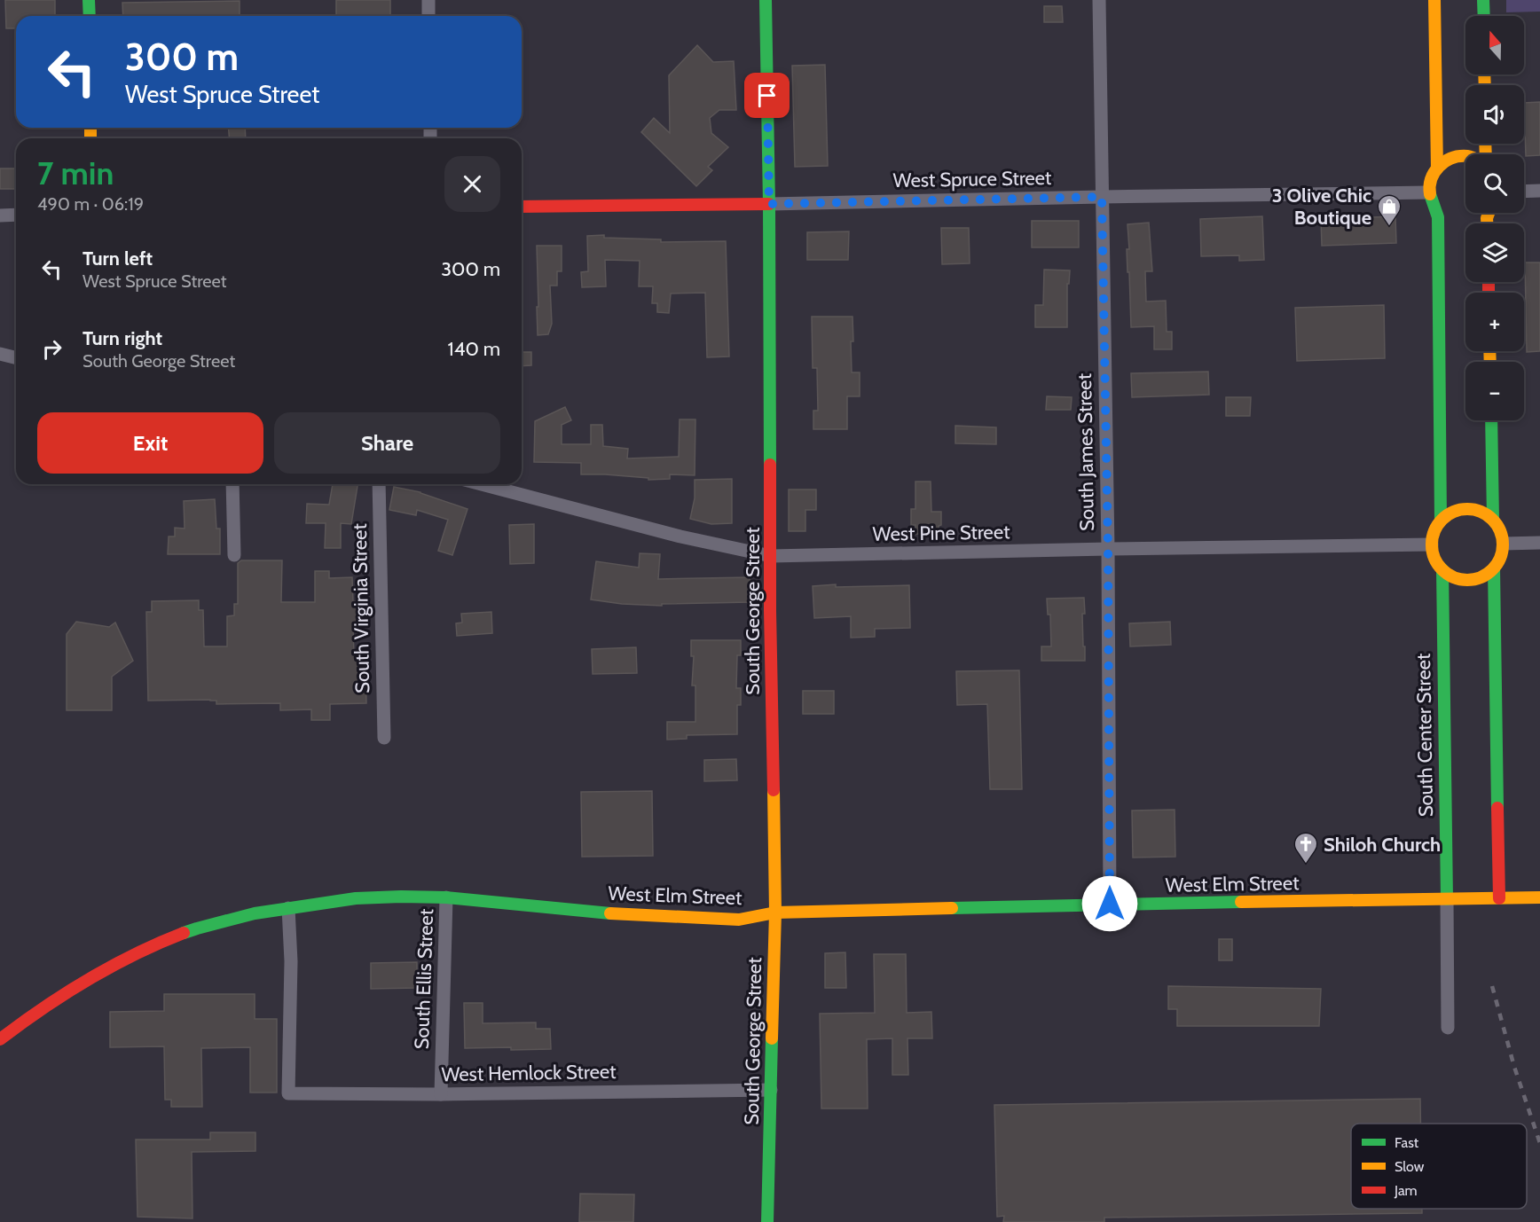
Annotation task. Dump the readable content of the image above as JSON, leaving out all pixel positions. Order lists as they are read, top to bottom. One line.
{"streets":{"street":["West Spruce Street","South James Street","West Pine Street","South Virginia Street","South George Street","South Center Street","West Elm Street","South Ellis Street","West Hemlock Street"]},"crossings":[["West Spruce Street","South James Street"],["West Spruce Street","South George Street"],["South James Street","West Pine Street"],["South James Street","West Elm Street"],["West Pine Street","South George Street"],["West Pine Street","South Center Street"],["South George Street","West Elm Street"],["South George Street","West Hemlock Street"],["South Center Street","West Elm Street"],["West Elm Street","South Ellis Street"],["West Elm Street","West Hemlock Street"],["South Ellis Street","West Hemlock Street"]],"places":{"shop":["3 Olive Chic Boutique"],"church":["Shiloh Church"]},"legend":["Fast","Slow","Jam"],"north":"top","page":{"map_buttons":["+","−"],"turn":["300 m","West Spruce Street"],"heading":["7 min","490 m · 06:19"],"list":[{"name":"Turn left","note":"West Spruce Street","value":"300 m"},{"name":"Turn right","note":"South George Street","value":"140 m"}],"buttons":["Exit","Share"]}}
